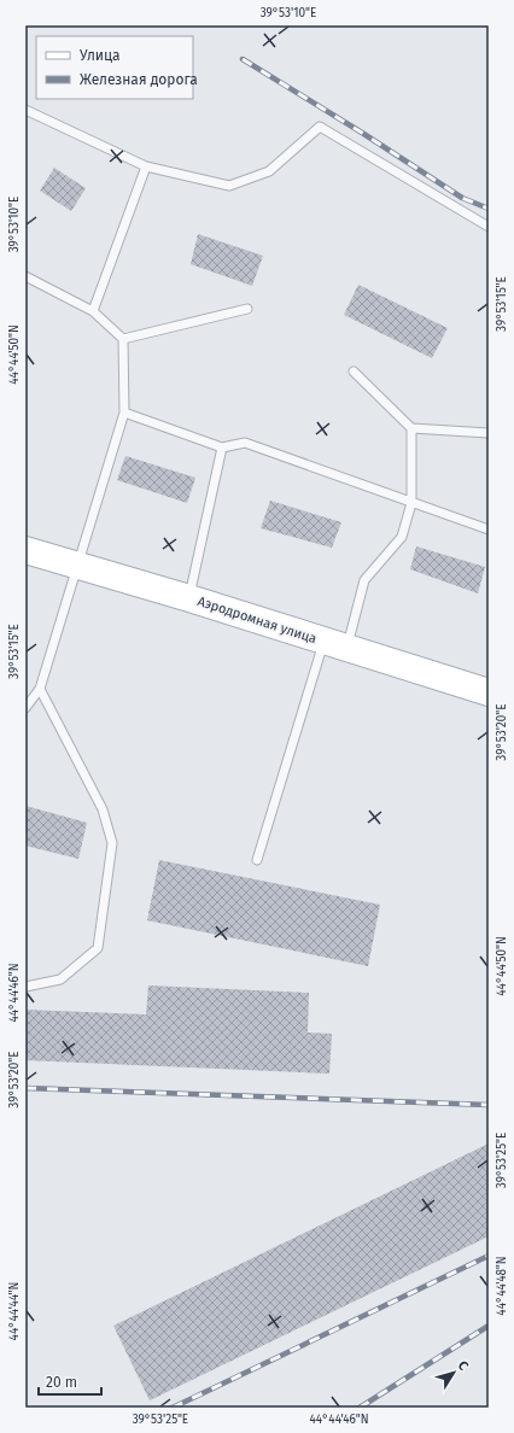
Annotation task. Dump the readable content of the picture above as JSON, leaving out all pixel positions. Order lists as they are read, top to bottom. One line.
{"streets":{"main road":["Аэродромная улица"]},"legend":["Улица","Железная дорога"],"scale_bar":"20 m","north":"top right","coordinates":["39°53'10\"E","39°53'15\"E","44°44'50\"N","39°53'20\"E","44°44'46\"N","39°53'25\"E","44°44'48\"N","44°44'44\"N"]}
